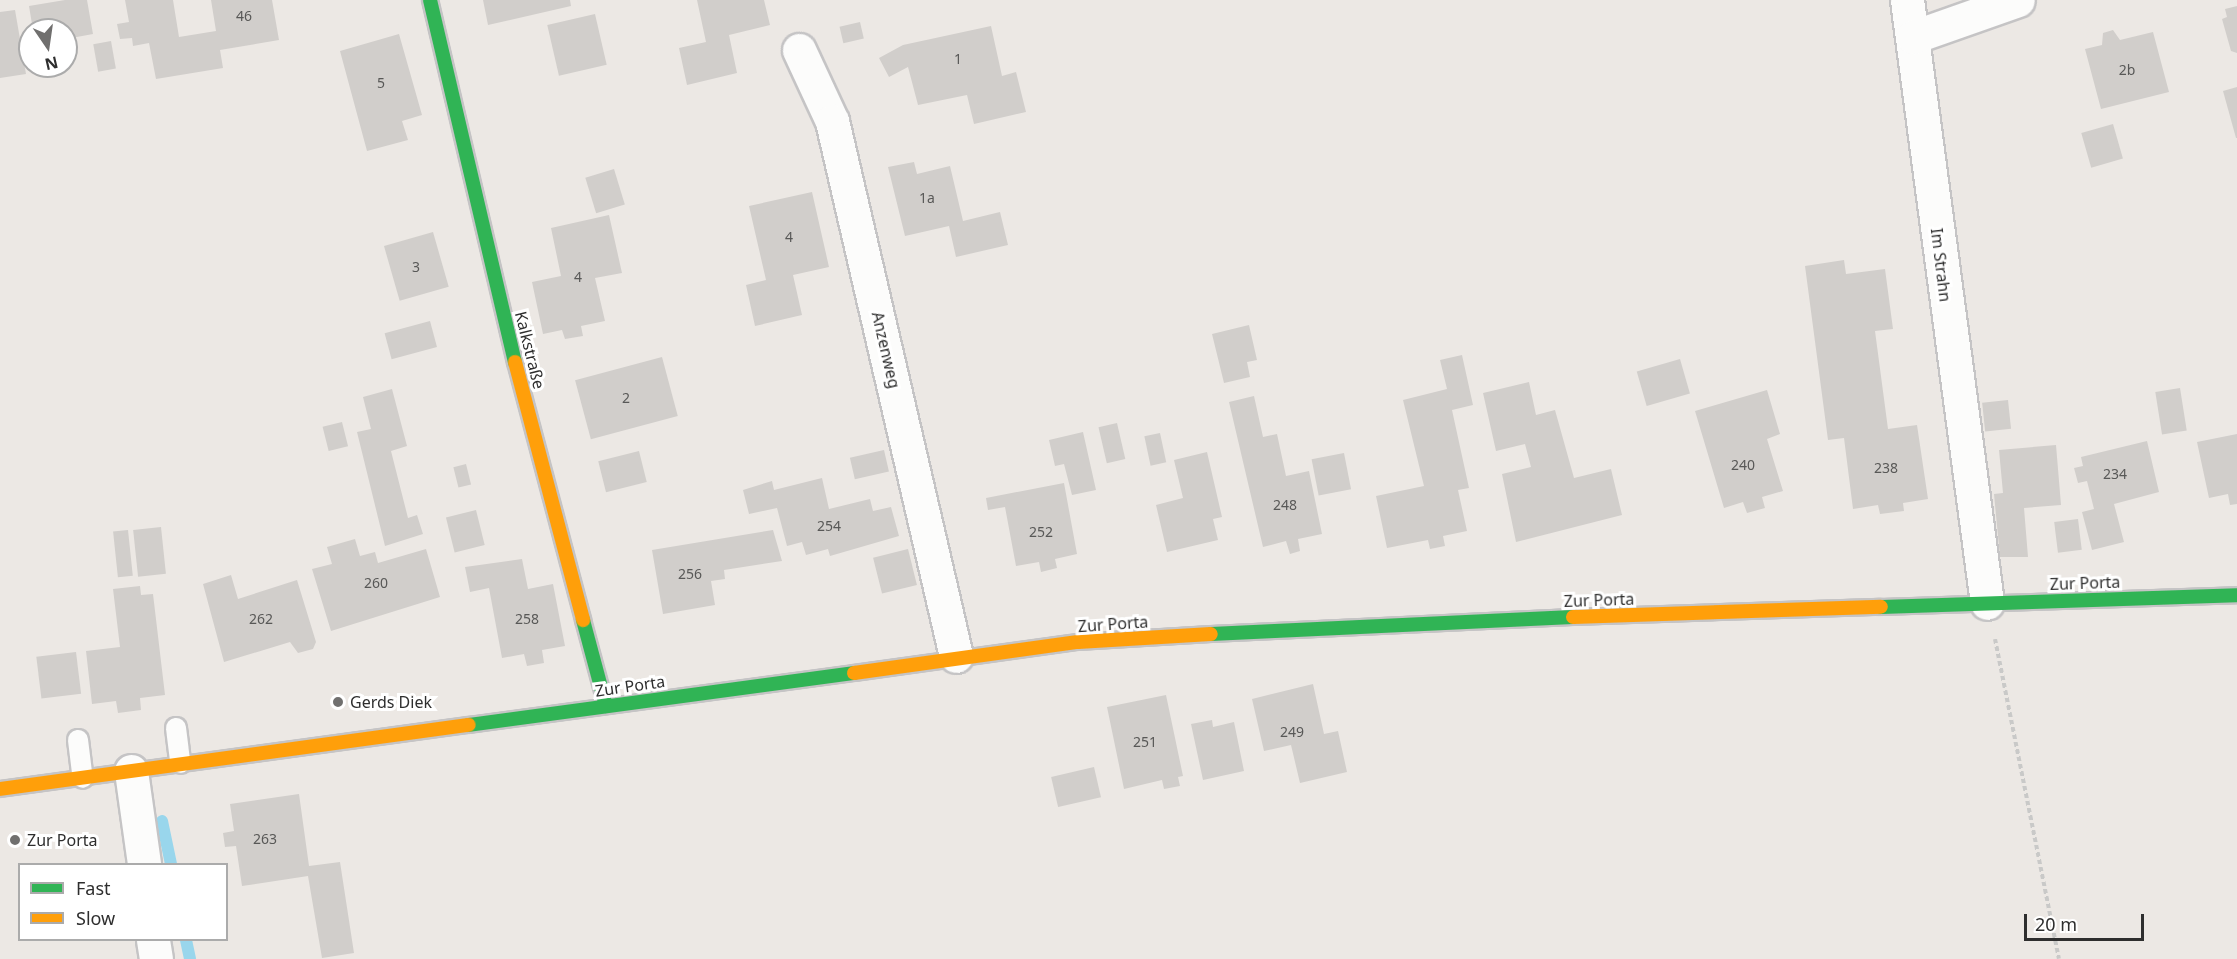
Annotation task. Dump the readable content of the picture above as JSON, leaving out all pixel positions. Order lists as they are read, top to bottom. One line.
{"streets":{"main road":["Kalkstraße","Zur Porta"],"street":["Im Strahn","Anzenweg"]},"crossings":[["Im Strahn","Zur Porta"],["Kalkstraße","Zur Porta"],["Anzenweg","Zur Porta"]],"places":["Gerds Diek","Zur Porta"],"house_numbers":["46","1","2b","5","1a","4","3","4","2","240","238","234","248","254","252","256","260","262","258","249","251","263"],"legend":["Fast","Slow"],"scale_bar":"20 m","north":"bottom"}
